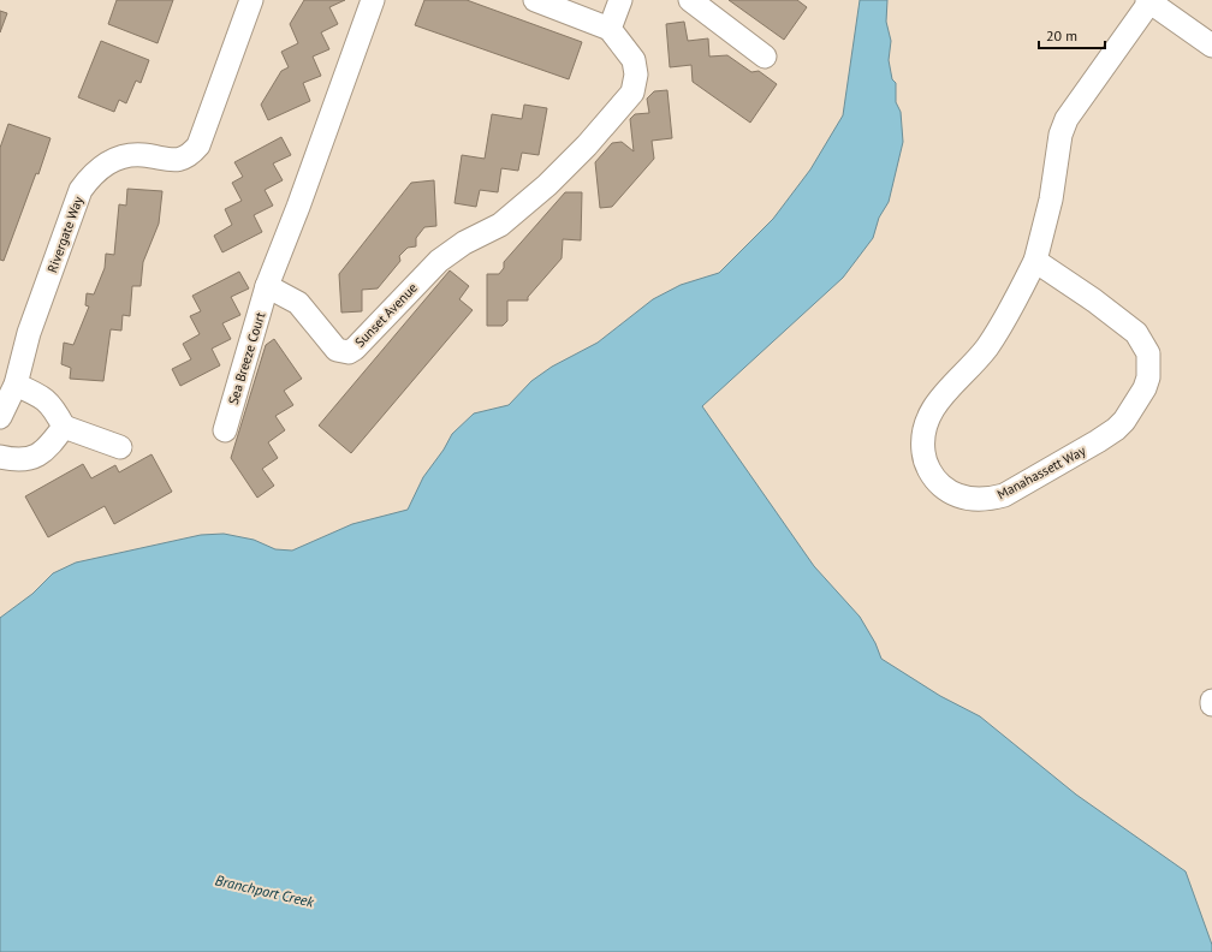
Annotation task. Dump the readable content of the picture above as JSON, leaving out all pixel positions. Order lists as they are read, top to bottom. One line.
{"streets":{"street":["Rivergate Way","Sunset Avenue","Sea Breeze Court","Manahassett Way"]},"crossings":[["Sunset Avenue","Sea Breeze Court"]],"water":["Branchport Creek"],"scale_bar":"20 m"}
